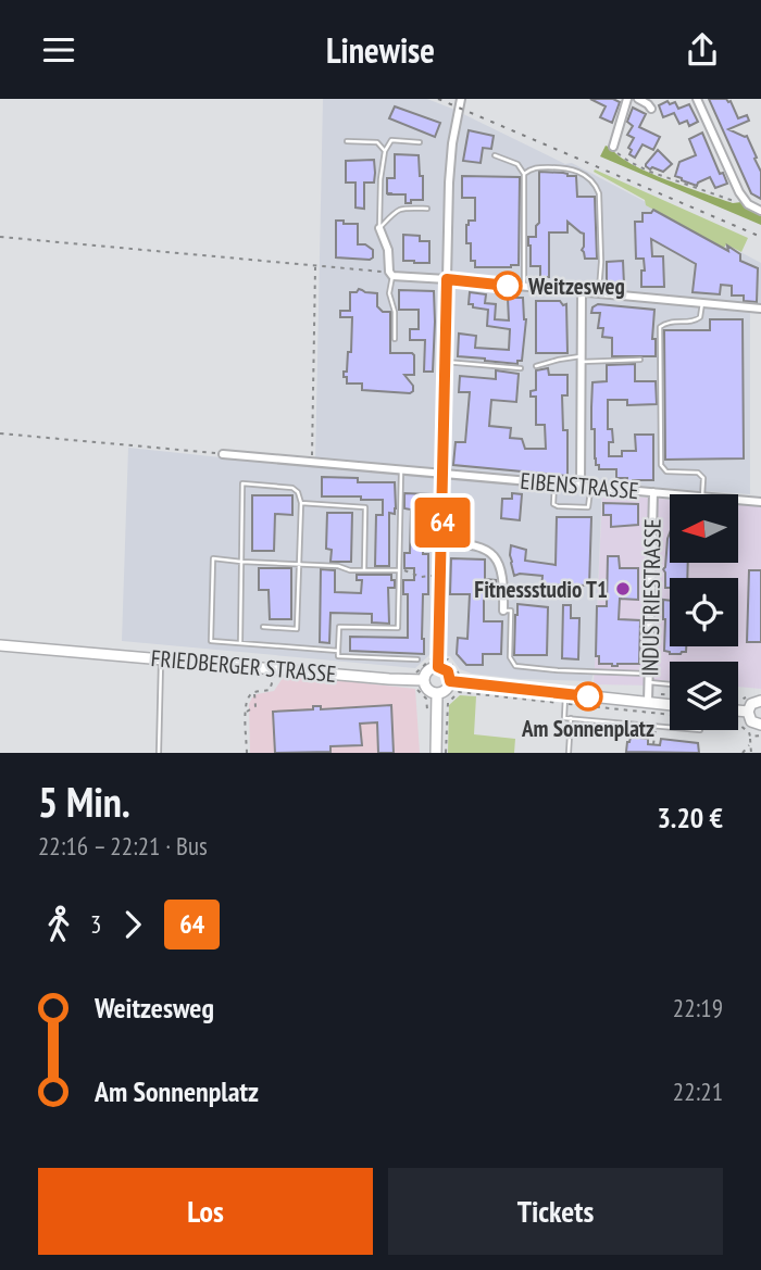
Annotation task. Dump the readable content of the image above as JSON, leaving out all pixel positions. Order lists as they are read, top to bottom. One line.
{"streets":{"street":["EIBENSTRASSE","INDUSTRIESTRASSE","FRIEDBERGER STRASSE"]},"crossings":[["EIBENSTRASSE","INDUSTRIESTRASSE"]],"places":["Weitzesweg","Fitnessstudio T1","Am Sonnenplatz"],"lines":["bus line 64"],"north":"left","page":{"header":"Linewise","on_map":"64","heading":["5 Min.","22:16 – 22:21 · Bus","3.20 €"],"legs":["3","64"],"list":[{"name":"Weitzesweg","value":"22:19"},{"name":"Am Sonnenplatz","value":"22:21"}],"buttons":["Los","Tickets"]}}
